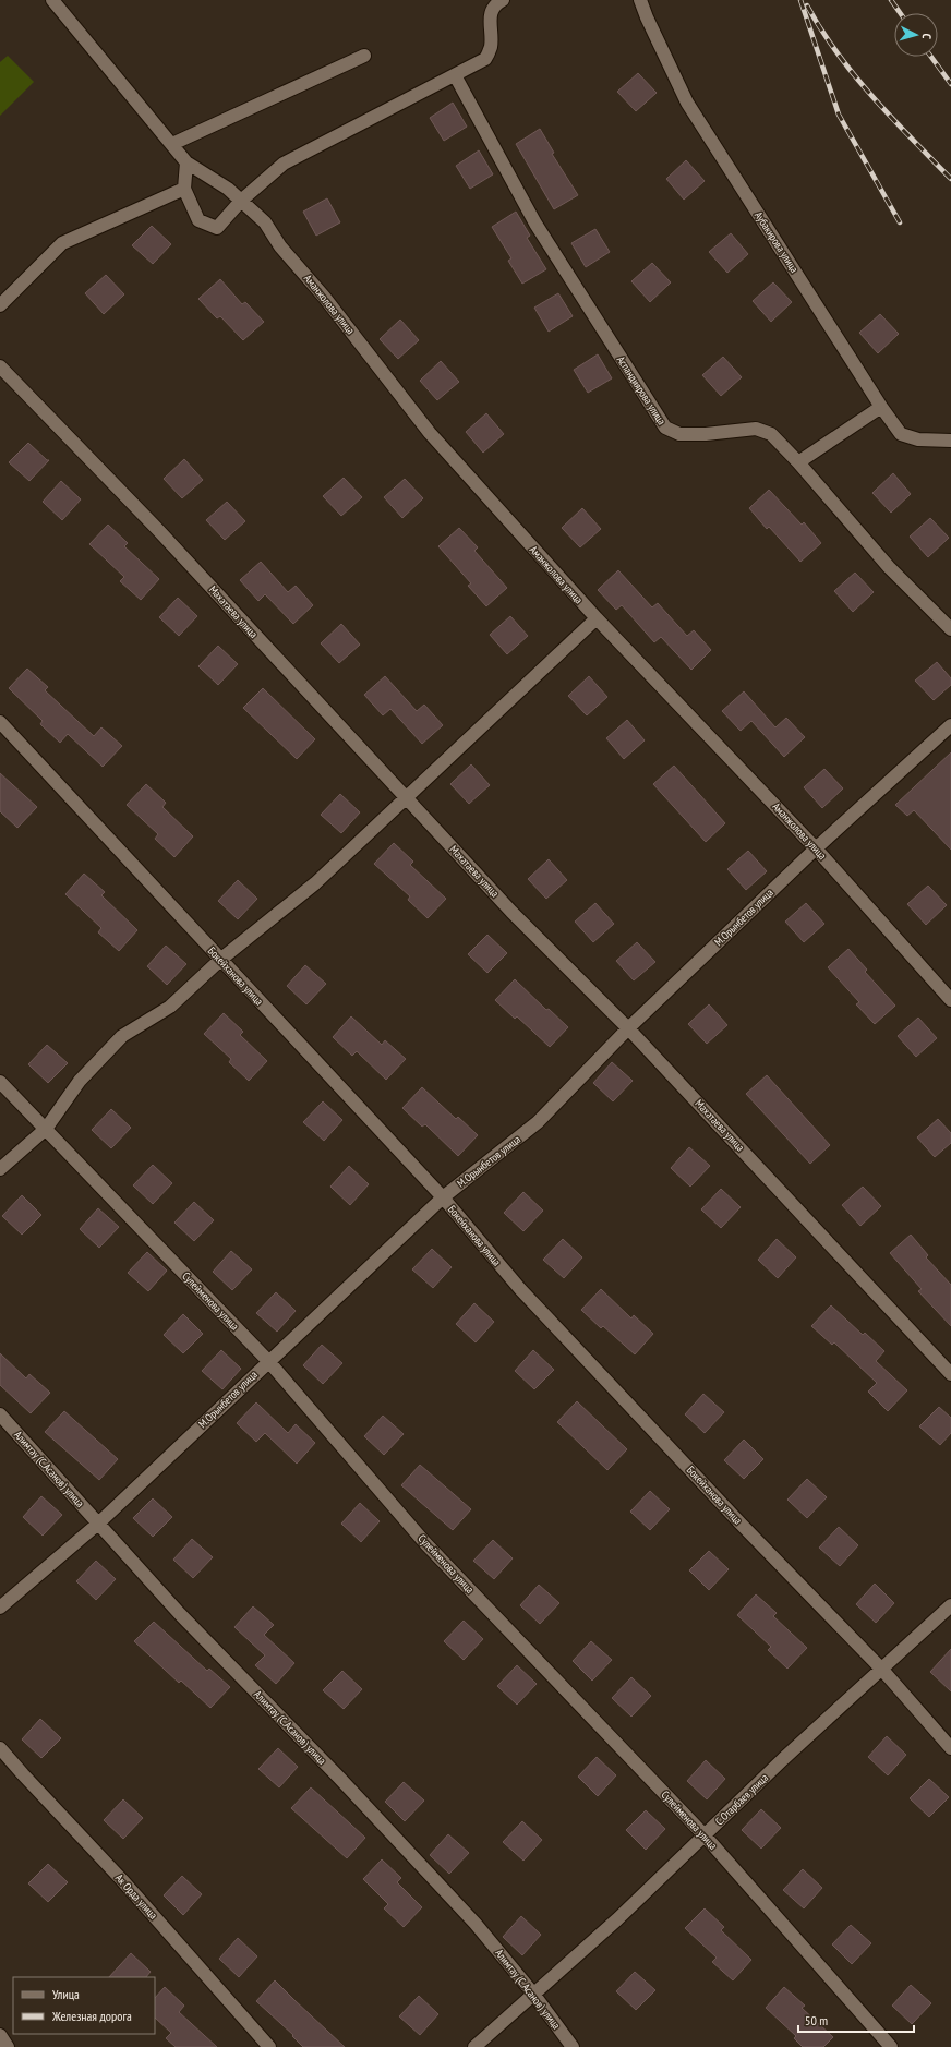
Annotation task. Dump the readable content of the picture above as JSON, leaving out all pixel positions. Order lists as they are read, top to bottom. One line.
{"streets":{"street":["Аубакирова улица","Аманжолова улица","Аспандиярова улица","Махатаева улица","М.Орынбетов улица","Бокейханова улица","Сулейменова улица","Алимтау (С.Асанов) улица","С.Отарбаев улица","Ак Орда улица"]},"crossings":[["Аманжолова улица","М.Орынбетов улица"],["Махатаева улица","М.Орынбетов улица"],["М.Орынбетов улица","Бокейханова улица"],["М.Орынбетов улица","Сулейменова улица"],["М.Орынбетов улица","Алимтау (С.Асанов) улица"],["Бокейханова улица","С.Отарбаев улица"],["Сулейменова улица","С.Отарбаев улица"],["Алимтау (С.Асанов) улица","С.Отарбаев улица"]],"legend":["Улица","Железная дорога"],"scale_bar":"50 m","north":"right"}
